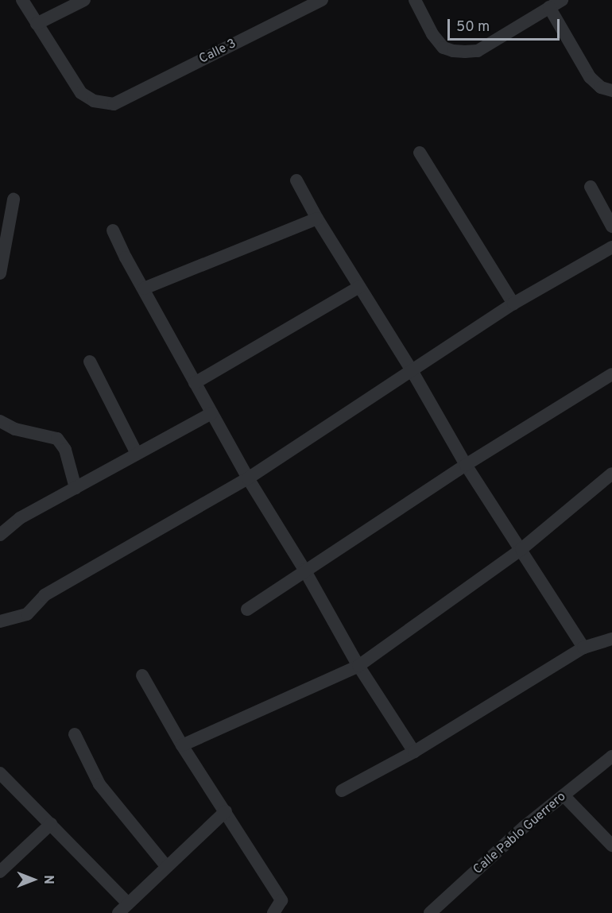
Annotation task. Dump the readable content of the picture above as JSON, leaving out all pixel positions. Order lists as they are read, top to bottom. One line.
{"streets":{"street":["Calle 3","Calle Pablo Guerrero"]},"scale_bar":"50 m","north":"right"}
